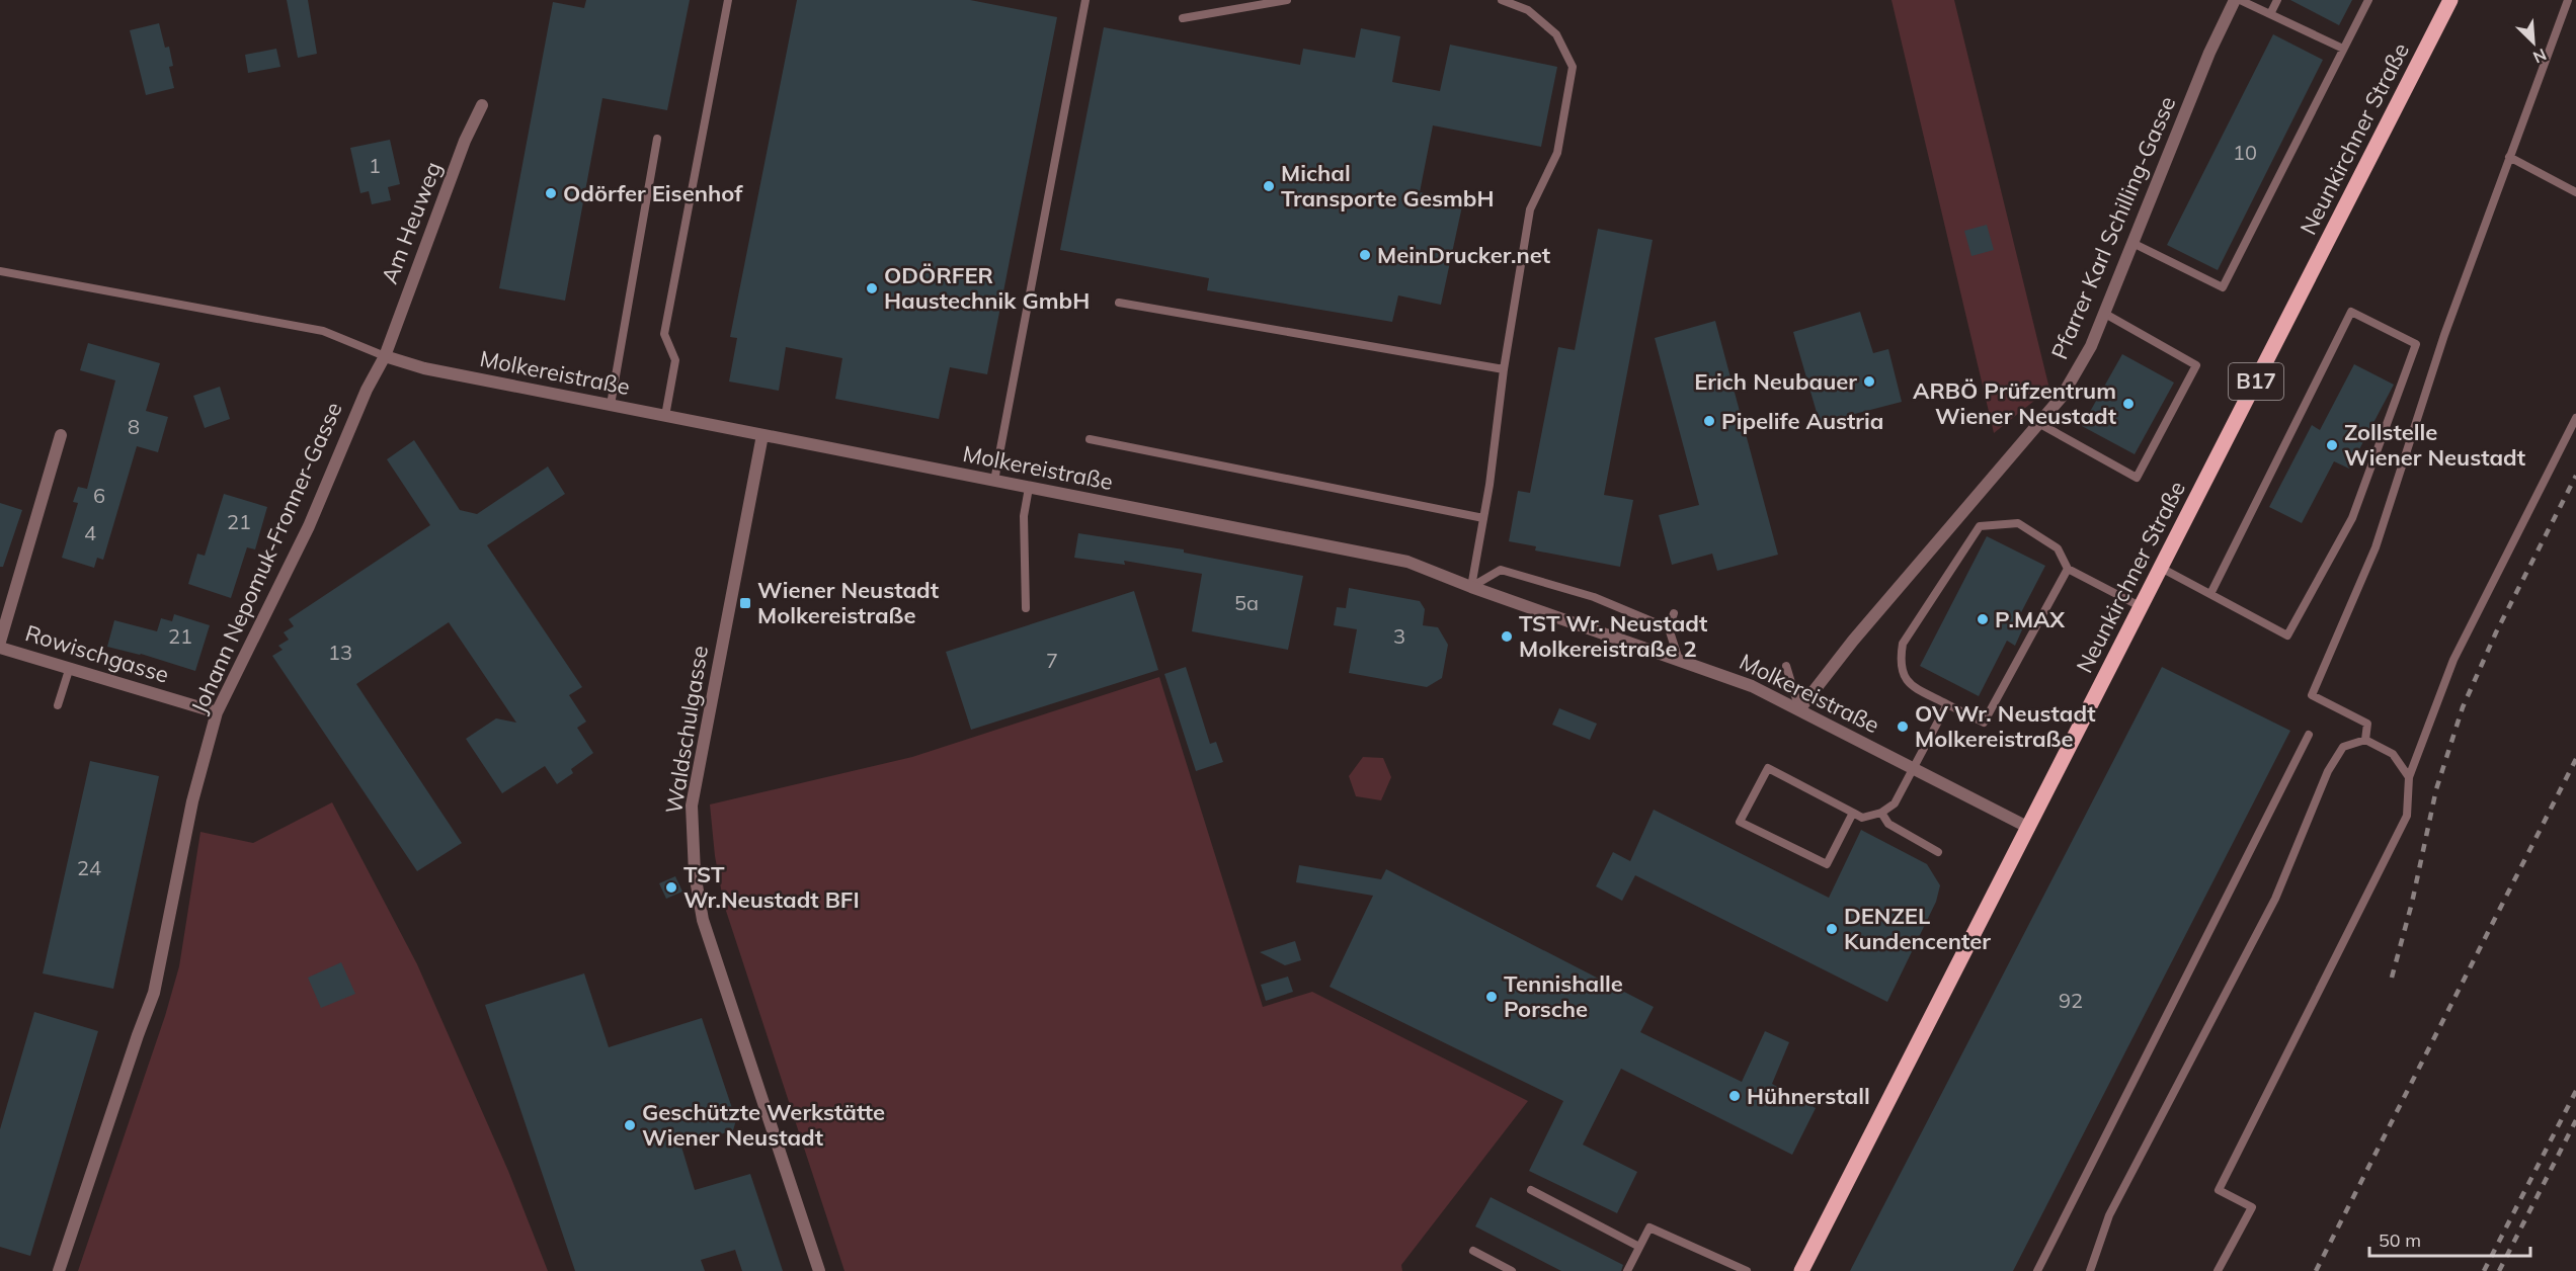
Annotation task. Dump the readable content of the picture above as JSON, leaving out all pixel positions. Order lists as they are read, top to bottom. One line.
{"streets":{"main road":["Neunkirchner Straße","B17"],"street":["Am Heuweg","Pfarrer Karl Schilling-Gasse","Molkereistraße","Johann Nepomuk-Fronner-Gasse","Rowischgasse","Waldschulgasse"]},"crossings":[["Neunkirchner Straße","Molkereistraße"],["Am Heuweg","Molkereistraße"],["Am Heuweg","Johann Nepomuk-Fronner-Gasse"],["Pfarrer Karl Schilling-Gasse","Molkereistraße"],["Molkereistraße","Johann Nepomuk-Fronner-Gasse"],["Molkereistraße","Waldschulgasse"],["Johann Nepomuk-Fronner-Gasse","Rowischgasse"]],"places":{"other":["Michal Transporte GesmbH","Odörfer Eisenhof","MeinDrucker.net","ODÖRFER Haustechnik GmbH","Erich Neubauer","ARBÖ Prüfzentrum Wiener Neustadt","Pipelife Austria","Zollstelle Wiener Neustadt","P.MAX","TST Wr. Neustadt Molkereistraße 2","OV Wr. Neustadt Molkereistraße","TST Wr.Neustadt BFI","DENZEL Kundencenter","Tennishalle Porsche","Hühnerstall","Geschützte Werkstätte Wiener Neustadt"],"transit":["Wiener Neustadt Molkereistraße"]},"house_numbers":["10","1","8","6","21","4","5a","21","3","13","7","24","92"],"scale_bar":"50 m","north":"bottom right"}
